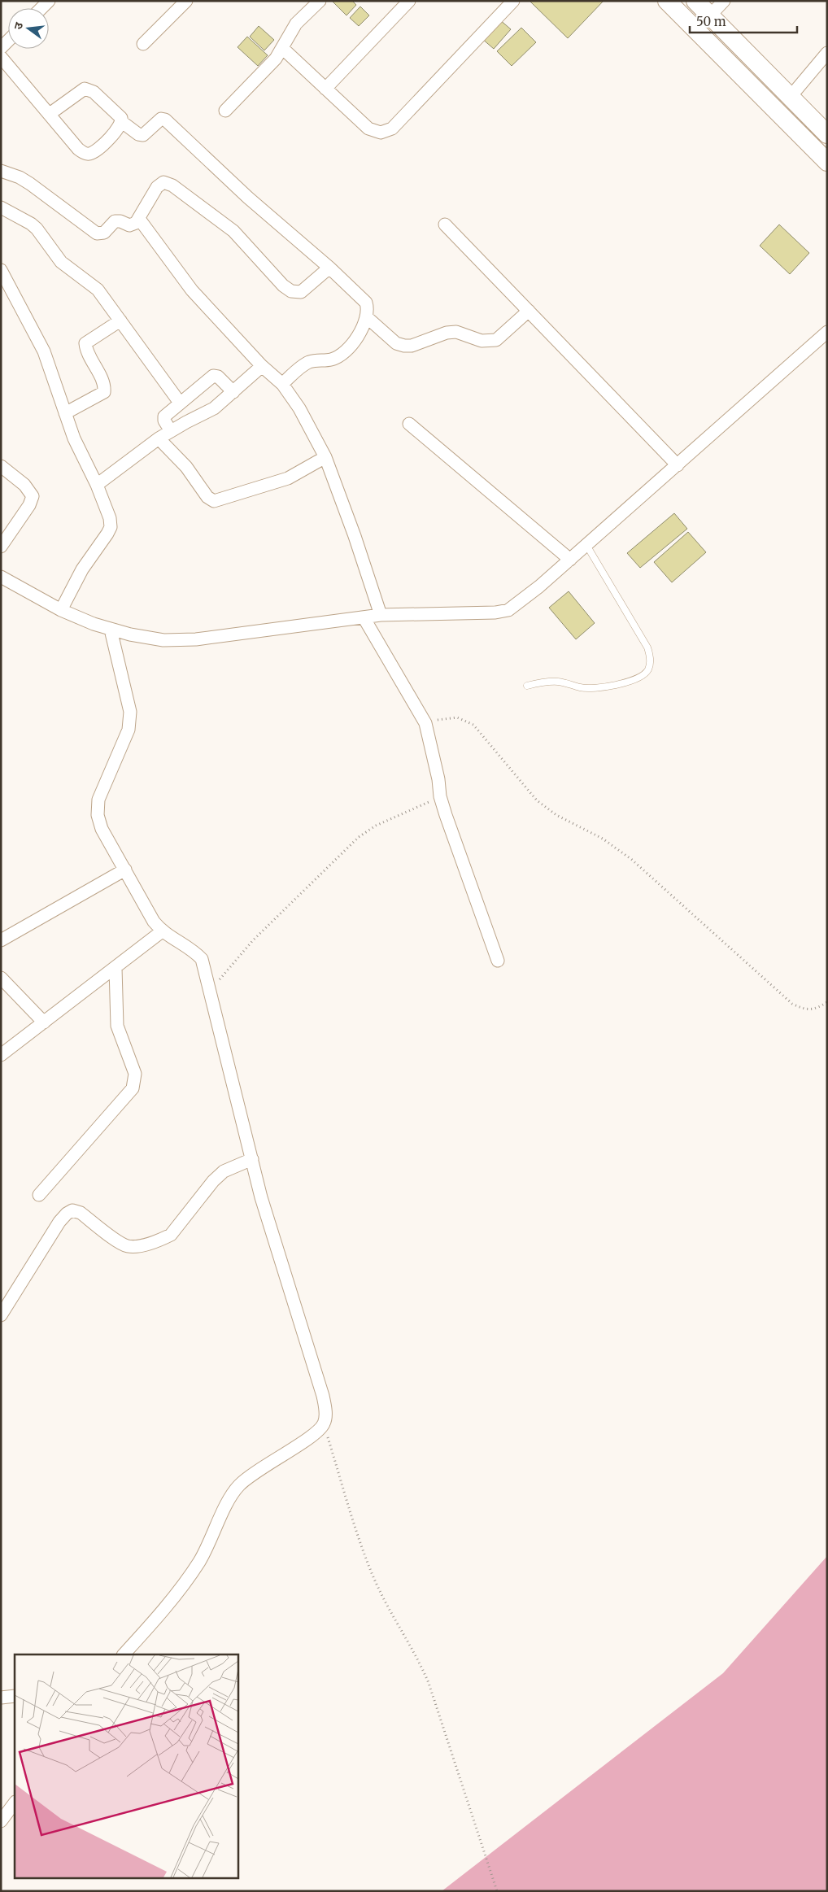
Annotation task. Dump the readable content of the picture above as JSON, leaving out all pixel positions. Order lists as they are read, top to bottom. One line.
{"scale_bar":"50 m","north":"left"}
